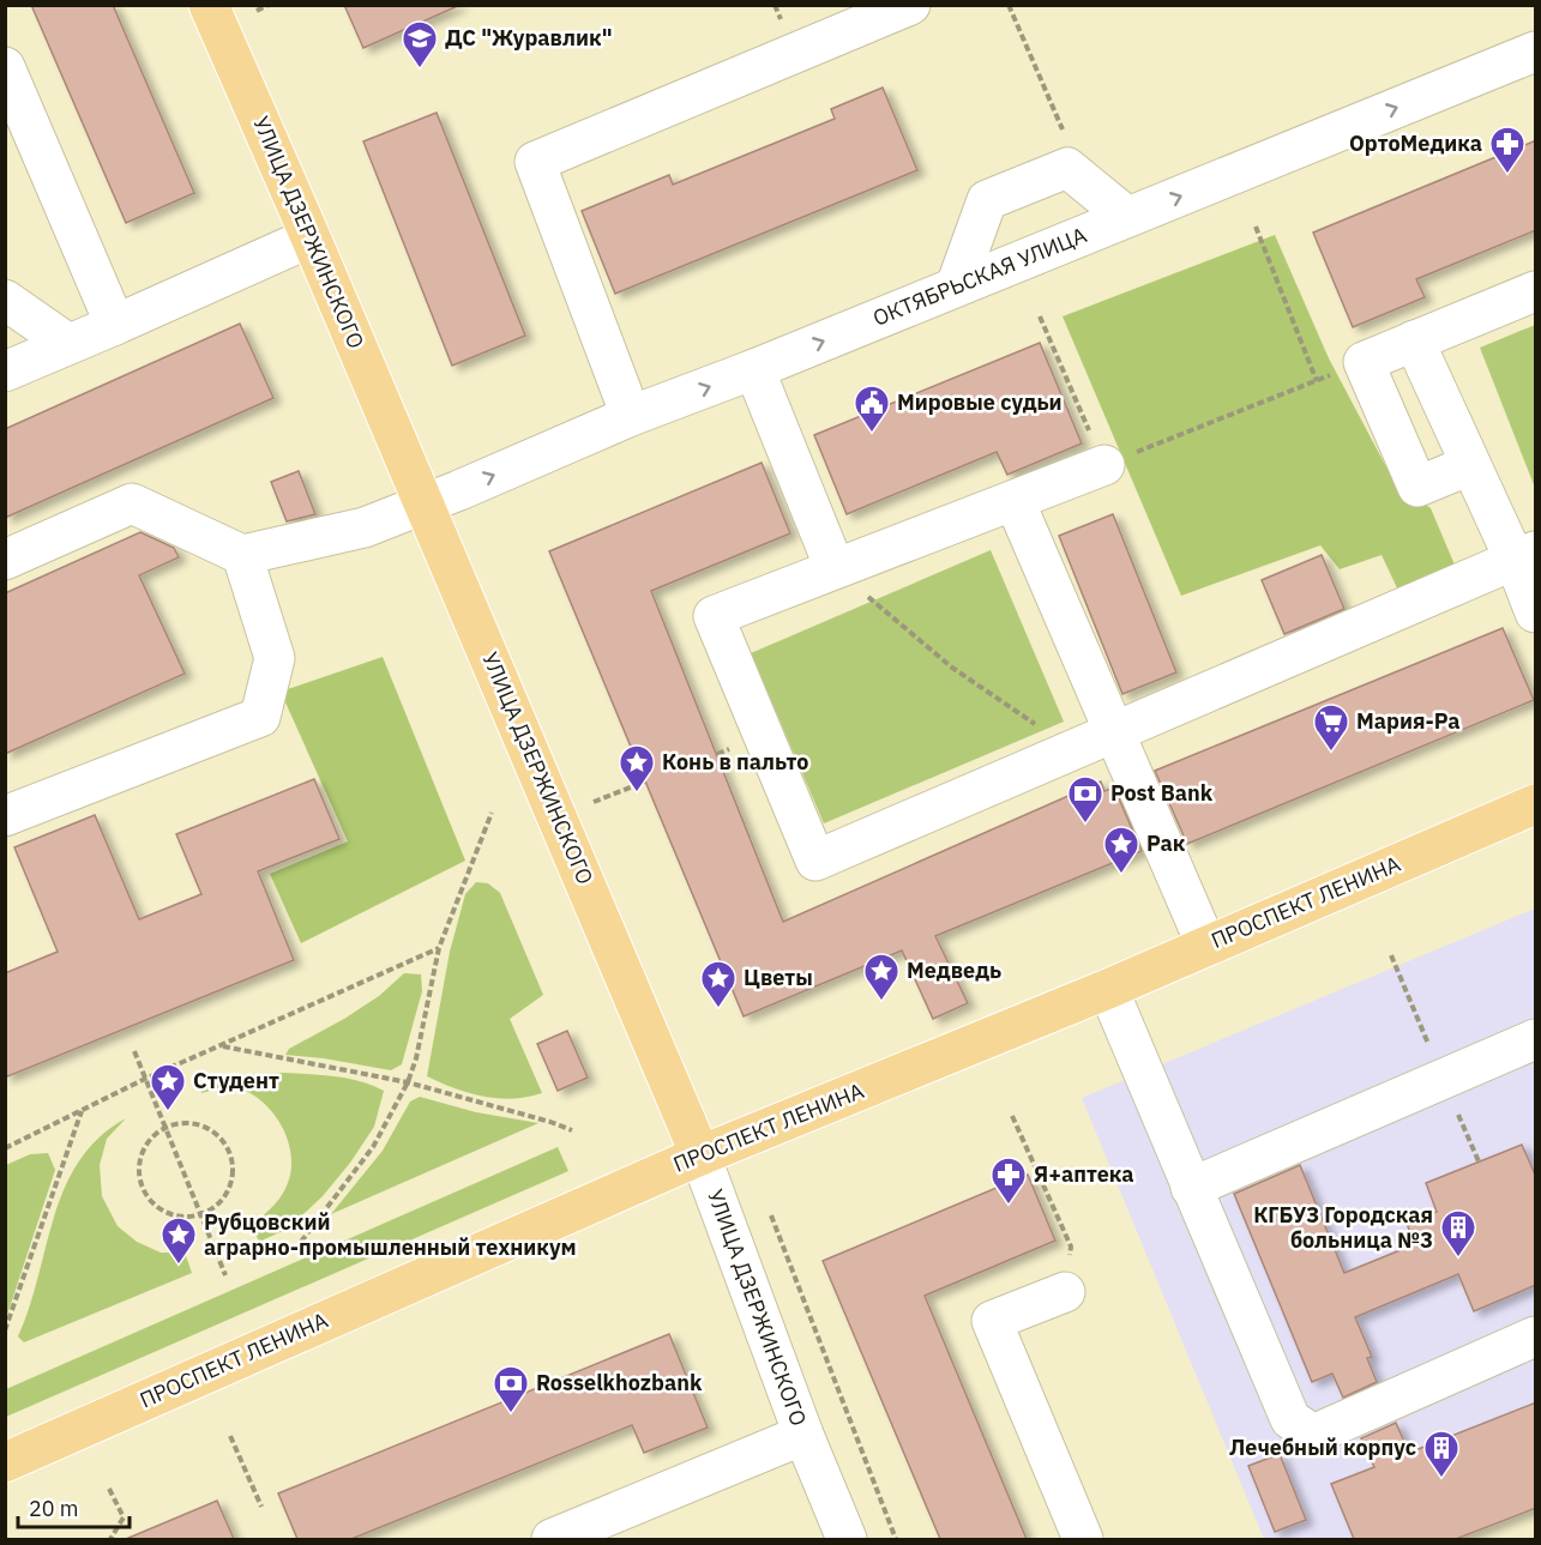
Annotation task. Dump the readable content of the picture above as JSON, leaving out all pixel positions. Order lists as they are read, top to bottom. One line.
{"streets":{"main road":["УЛИЦА ДЗЕРЖИНСКОГО","ПРОСПЕКТ ЛЕНИНА"],"street":["ОКТЯБРЬСКАЯ УЛИЦА"]},"crossings":[["УЛИЦА ДЗЕРЖИНСКОГО","ОКТЯБРЬСКАЯ УЛИЦА"],["УЛИЦА ДЗЕРЖИНСКОГО","ПРОСПЕКТ ЛЕНИНА"]],"places":{"school or university":["ДС \"Журавлик\""],"pharmacy":["ОртоМедика","Я+аптека"],"public building":["Мировые судьи"],"supermarket":["Мария-Ра"],"place":["Конь в пальто","Рак","Медведь","Цветы","Студент","Рубцовский аграрно-промышленный техникум"],"bank":["Post Bank","Rosselkhozbank"],"building":["КГБУЗ Городская больница №3","Лечебный корпус"]},"scale_bar":"20 m"}
